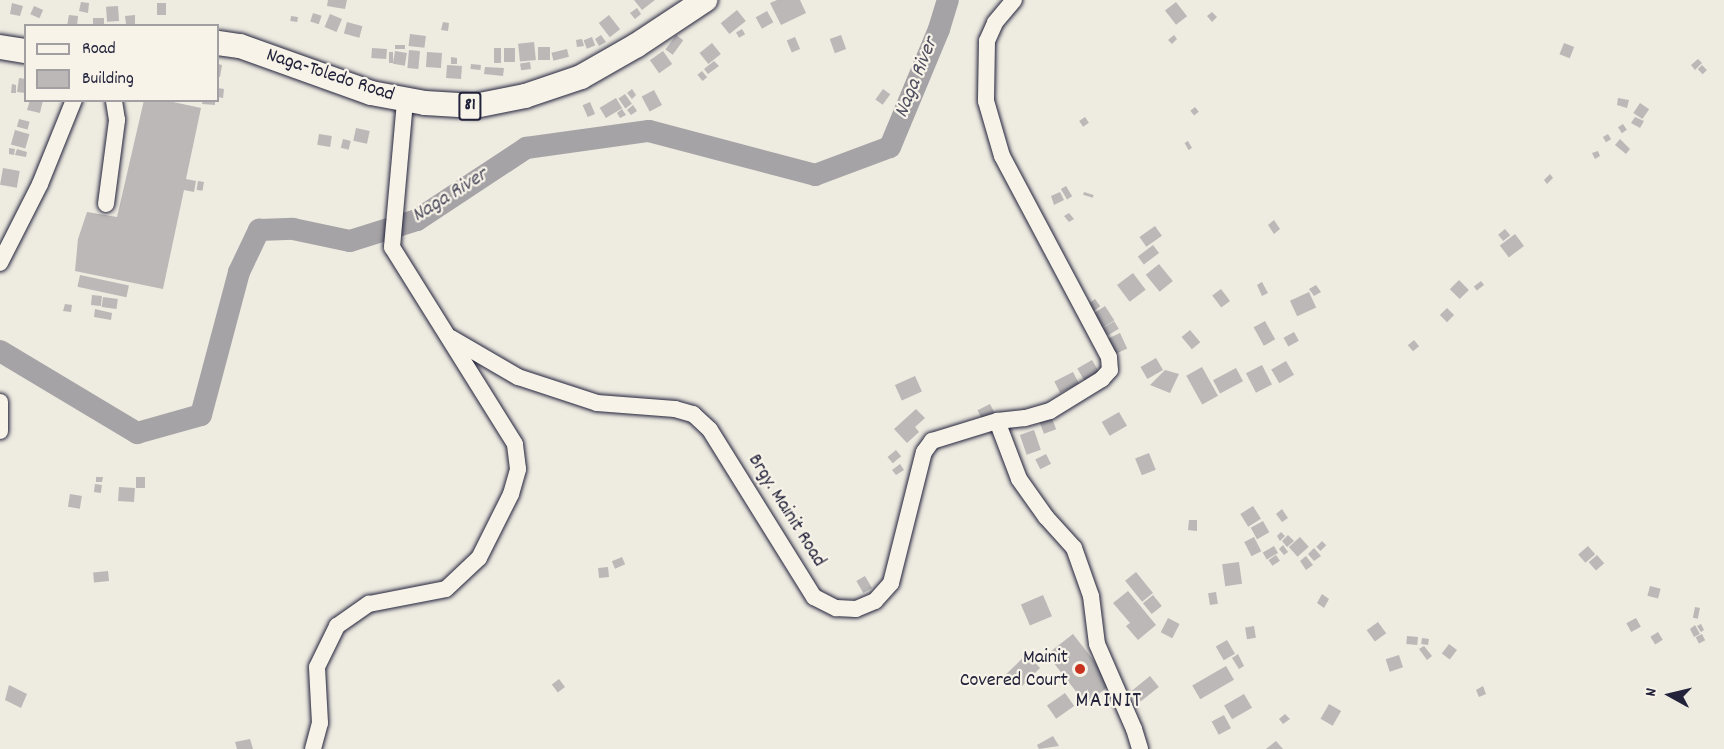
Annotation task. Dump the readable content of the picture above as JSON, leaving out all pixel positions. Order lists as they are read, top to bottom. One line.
{"streets":{"highway":["Naga-Toledo Road","81"],"street":["Brgy. Mainit Road"]},"crossings":[["Naga-Toledo Road","Brgy. Mainit Road"]],"districts":["MAINIT"],"water":["Naga River"],"places":["Mainit Covered Court"],"legend":["Road","Building"],"north":"left"}
